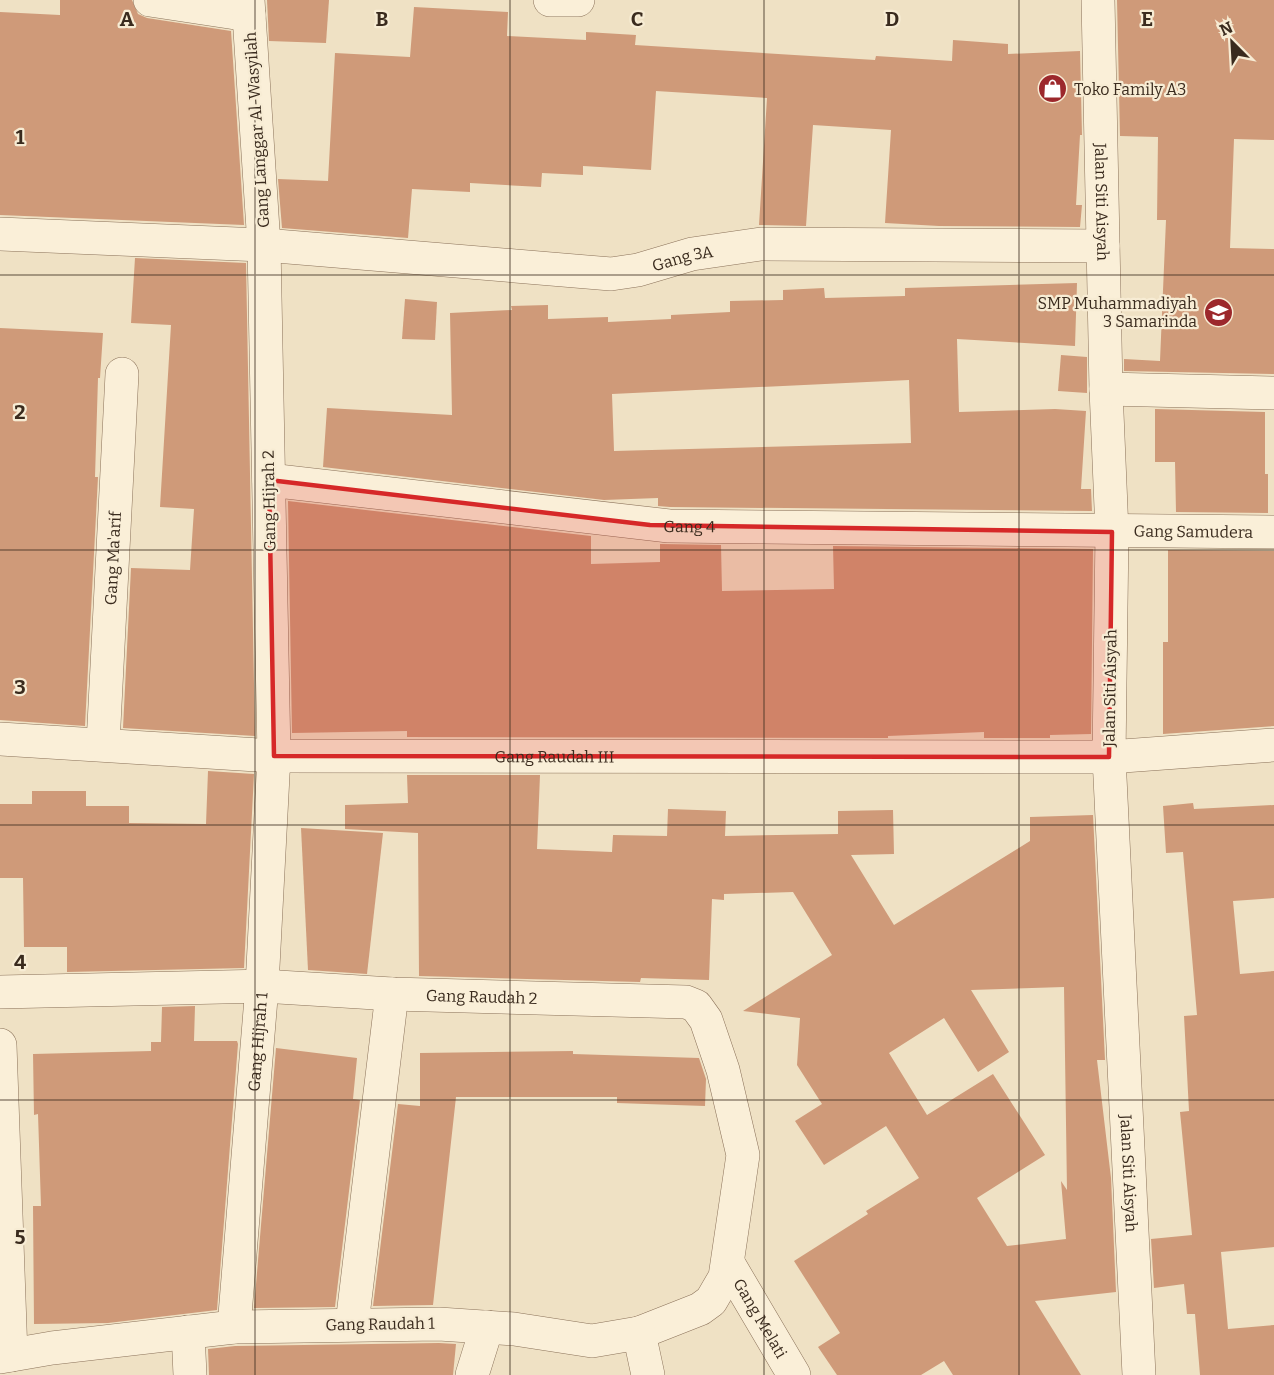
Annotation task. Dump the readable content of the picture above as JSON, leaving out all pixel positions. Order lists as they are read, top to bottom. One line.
{"streets":{"street":["Gang Langgar Al-Wasyilah","Jalan Siti Aisyah","Gang 3A","Gang Hijrah 2","Gang 4","Gang Samudera","Gang Ma'arif","Gang Raudah III","Gang Raudah 2","Gang Hijrah 1","Gang Melati","Gang Raudah 1"]},"crossings":[["Gang Langgar Al-Wasyilah","Gang 3A"],["Gang Langgar Al-Wasyilah","Gang Hijrah 2"],["Jalan Siti Aisyah","Gang 3A"],["Jalan Siti Aisyah","Gang 4"],["Jalan Siti Aisyah","Gang Samudera"],["Jalan Siti Aisyah","Gang Raudah III"],["Gang 3A","Gang Hijrah 2"],["Gang Hijrah 2","Gang 4"],["Gang Hijrah 2","Gang Raudah III"],["Gang Hijrah 2","Gang Hijrah 1"],["Gang 4","Gang Samudera"],["Gang Ma'arif","Gang Raudah III"],["Gang Raudah III","Gang Hijrah 1"],["Gang Raudah 2","Gang Hijrah 1"],["Gang Raudah 2","Gang Melati"],["Gang Raudah 2","Gang Raudah 1"],["Gang Hijrah 1","Gang Raudah 1"],["Gang Melati","Gang Raudah 1"]],"places":{"shop":["Toko Family A3"],"school or university":["SMP Muhammadiyah 3 Samarinda"]},"north":"top left","grid":{"columns":["A","B","C","D","E"],"rows":["1","2","3","4","5"]}}
